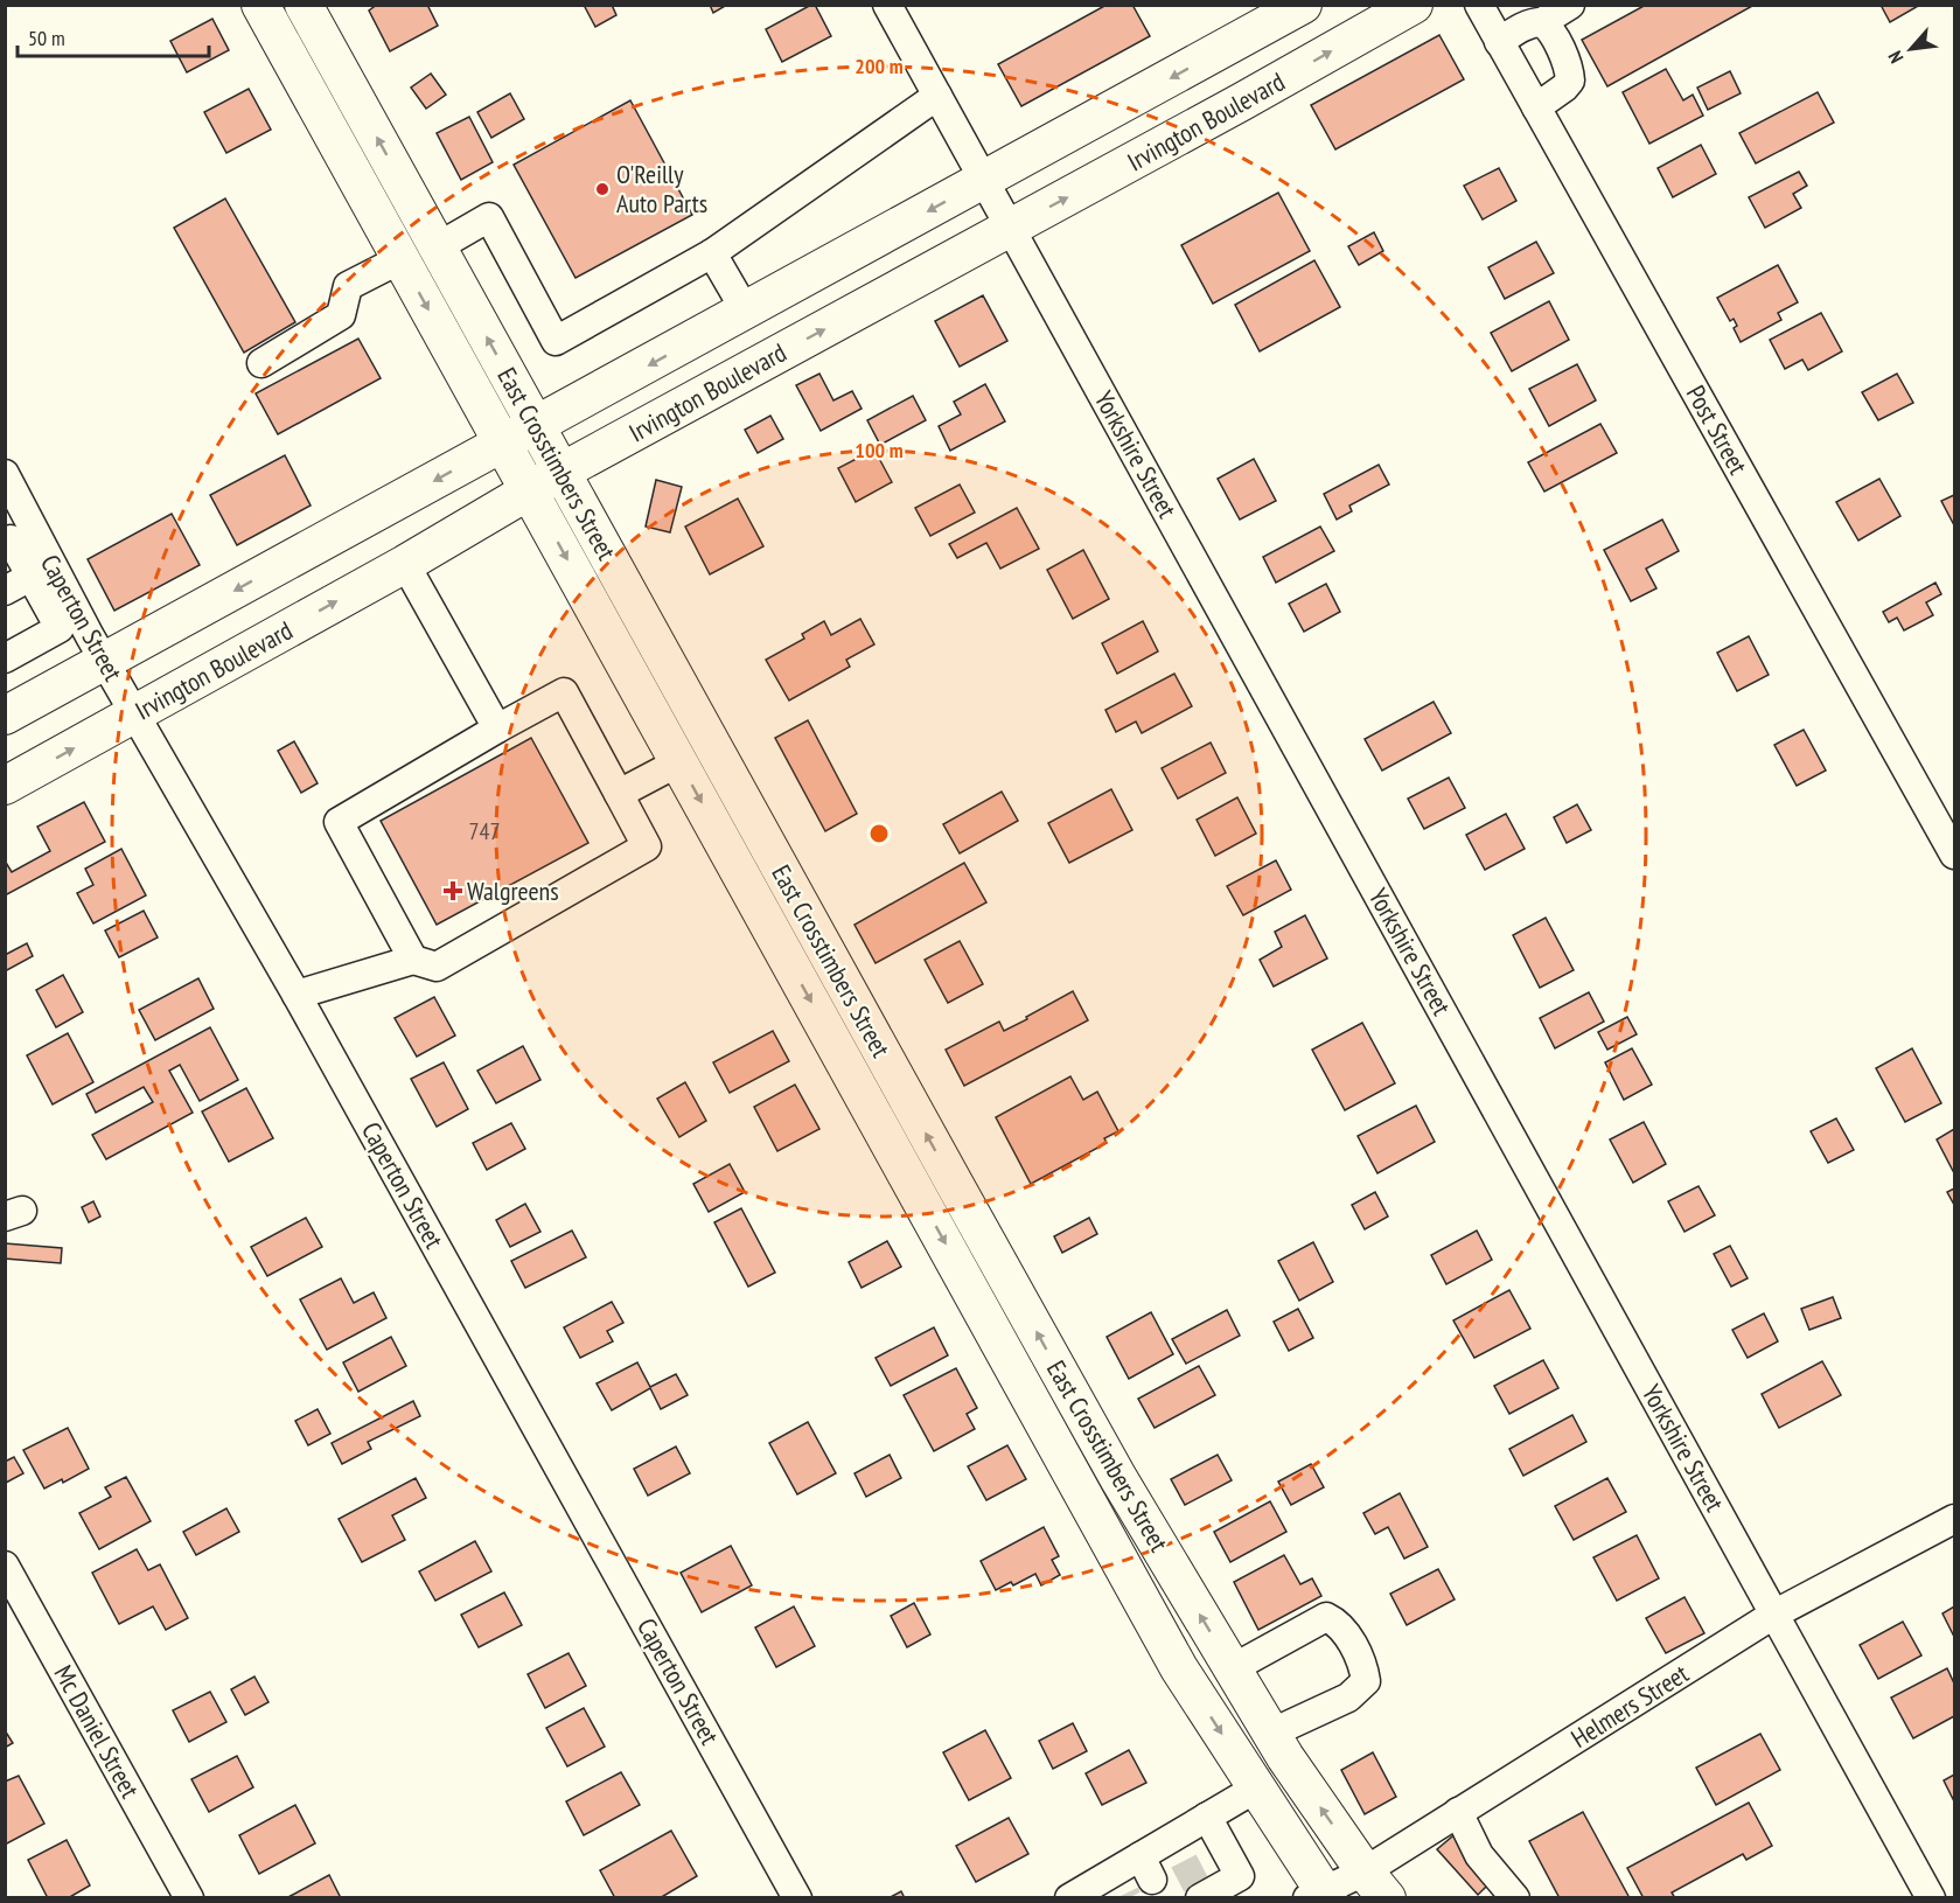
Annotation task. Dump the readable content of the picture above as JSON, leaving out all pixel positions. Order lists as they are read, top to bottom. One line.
{"streets":{"main road":["Irvington Boulevard","East Crosstimbers Street"],"street":["Post Street","Yorkshire Street","Caperton Street","Helmers Street","Mc Daniel Street"]},"crossings":[["Irvington Boulevard","Yorkshire Street"],["Irvington Boulevard","East Crosstimbers Street"],["Irvington Boulevard","Caperton Street"],["Yorkshire Street","Helmers Street"],["East Crosstimbers Street","Helmers Street"]],"places":{"other":["O'Reilly Auto Parts"],"health":["Walgreens"]},"house_numbers":["747"],"scale_bar":"50 m","north":"bottom left","rings":["200 m","100 m"]}
